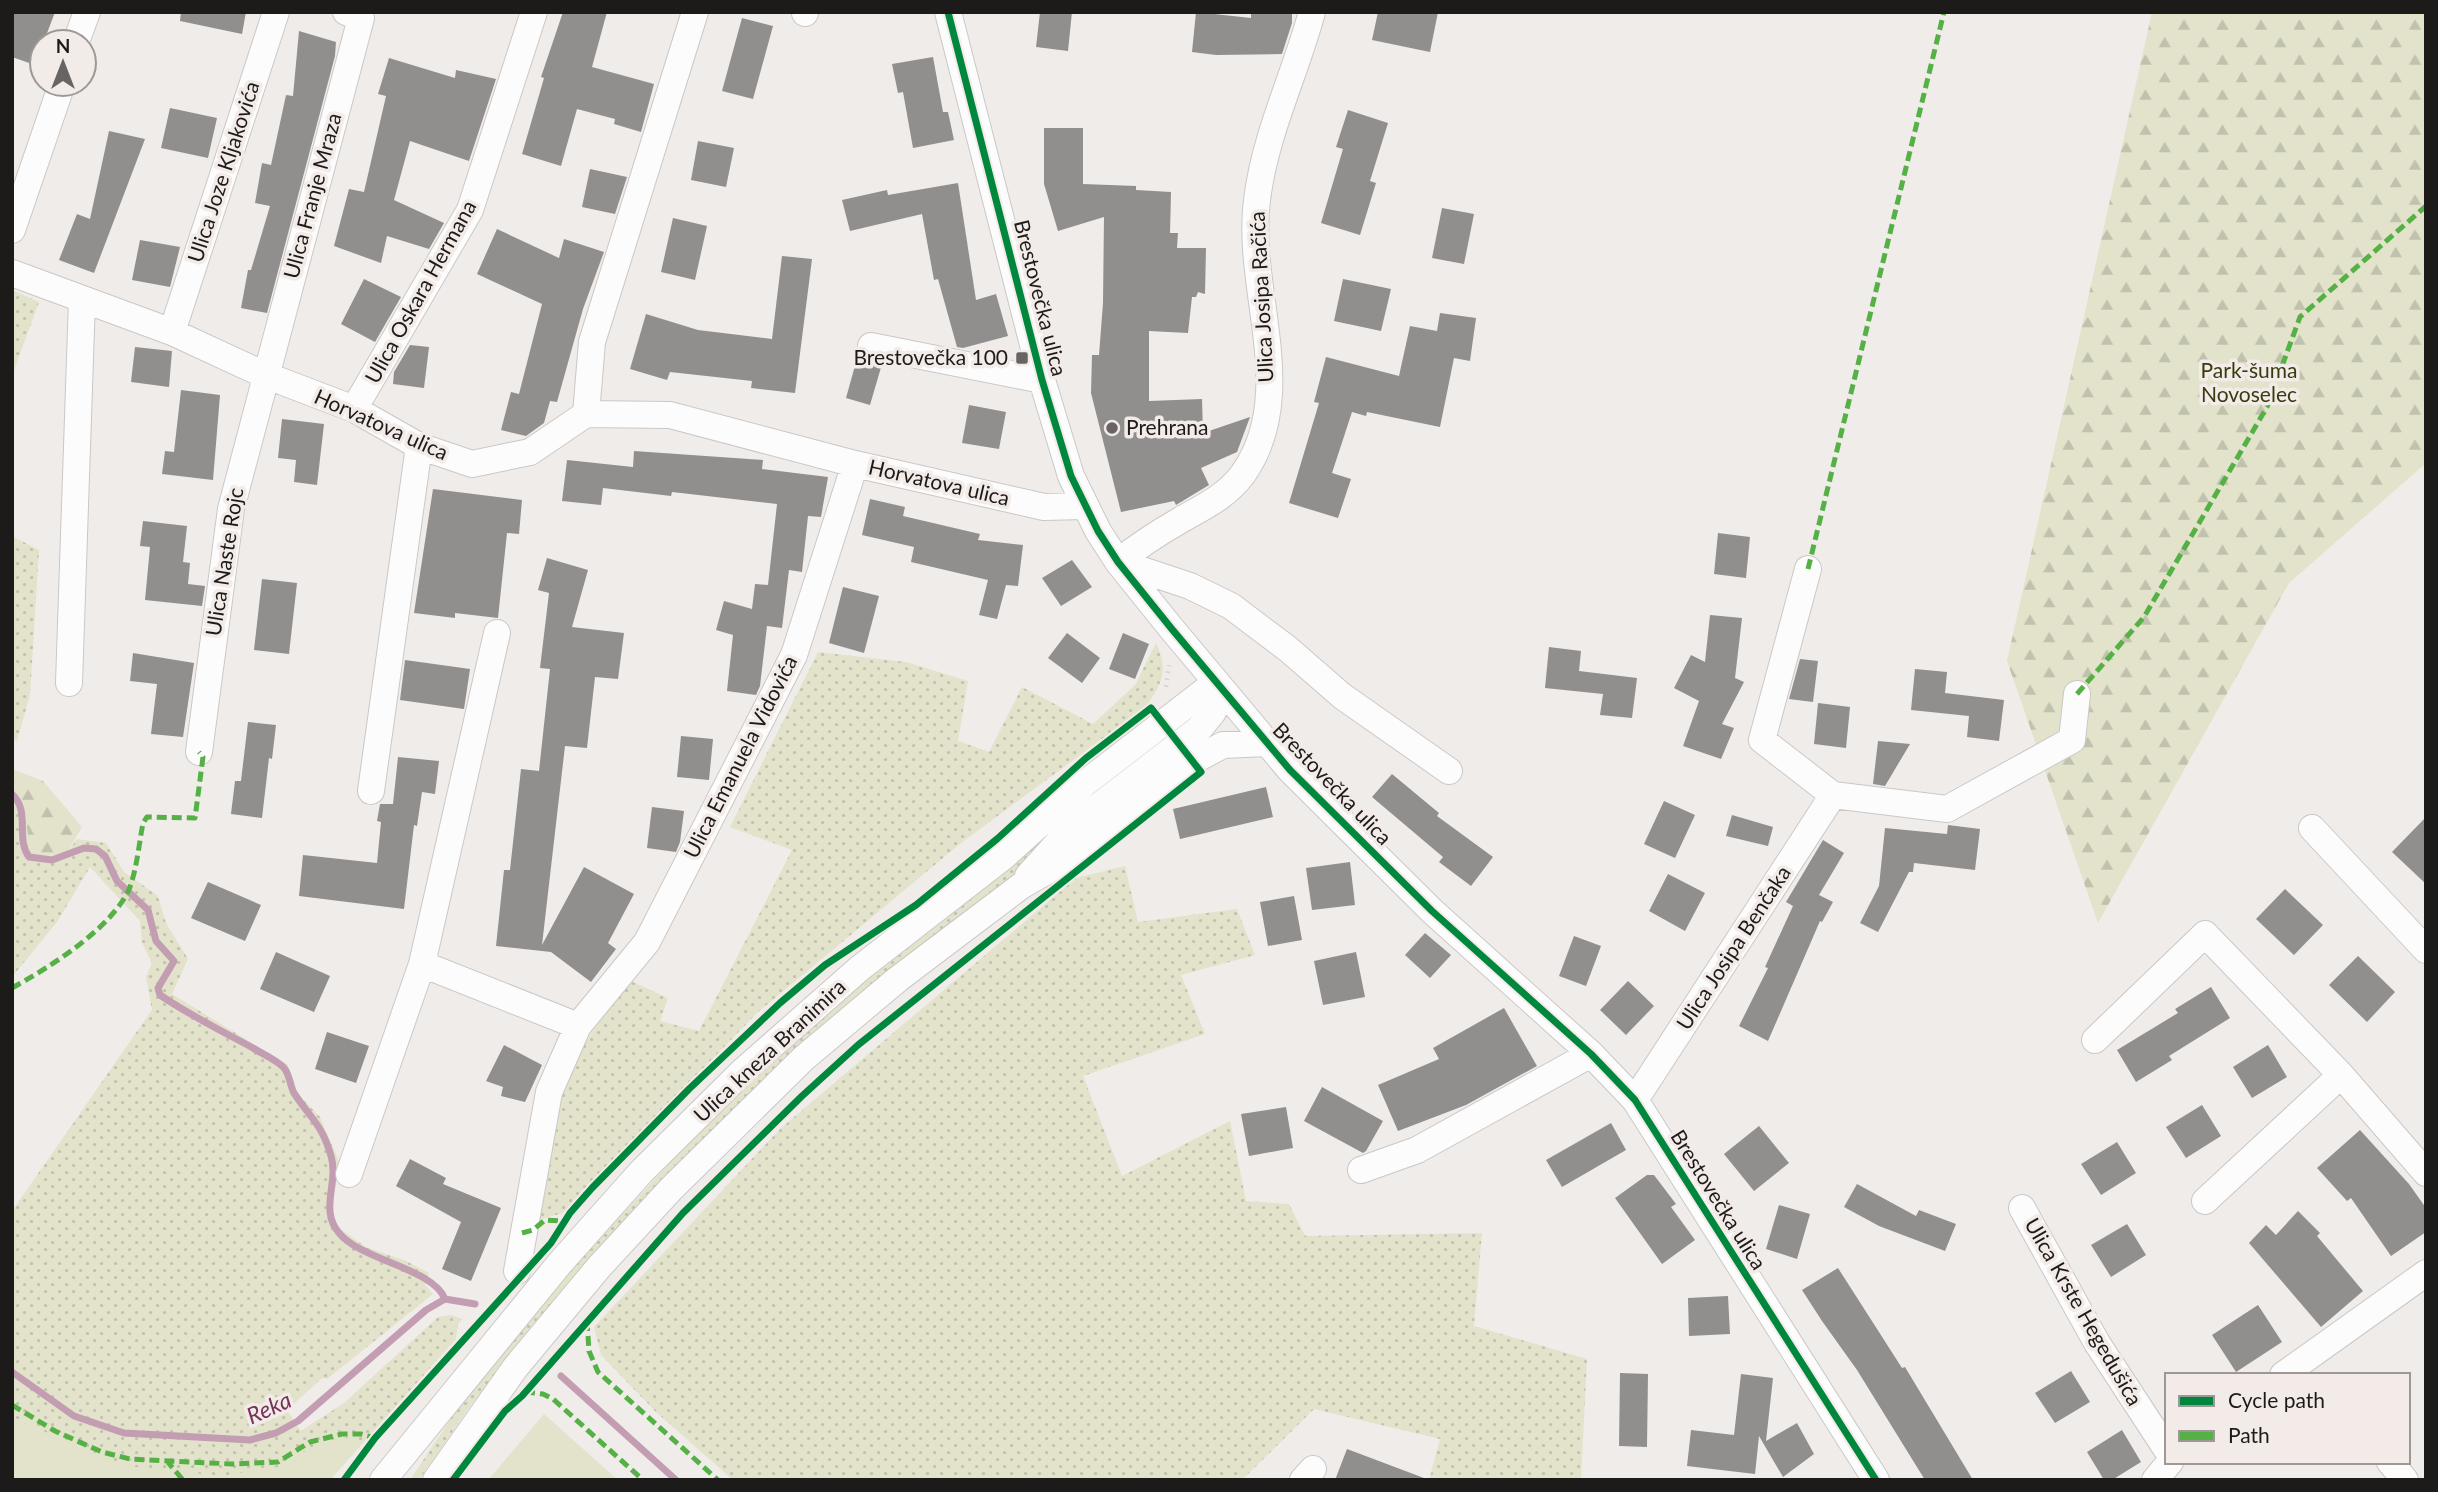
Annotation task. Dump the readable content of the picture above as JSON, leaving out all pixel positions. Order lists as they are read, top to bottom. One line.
{"streets":{"street":["Ulica Joze Kljakovića","Ulica Franje Mraza","Ulica Oskara Hermana","Ulica Josipa Račića","Brestovečka ulica","Horvatova ulica","Ulica Naste Rojc","Ulica Emanuela Vidovića","Ulica Josipa Benčaka","Ulica kneza Branimira","Ulica Krste Hegedušića"]},"crossings":[["Ulica Joze Kljakovića","Horvatova ulica"],["Ulica Franje Mraza","Horvatova ulica"],["Ulica Franje Mraza","Ulica Naste Rojc"],["Ulica Oskara Hermana","Horvatova ulica"],["Ulica Josipa Račića","Brestovečka ulica"],["Brestovečka ulica","Horvatova ulica"],["Brestovečka ulica","Ulica Josipa Benčaka"],["Brestovečka ulica","Ulica kneza Branimira"],["Horvatova ulica","Ulica Naste Rojc"],["Horvatova ulica","Ulica Emanuela Vidovića"]],"water":["Reka"],"parks":["Park-šuma Novoselec"],"places":{"transit":["Brestovečka 100"],"other":["Prehrana"]},"legend":["Cycle path","Path"],"north":"top"}
